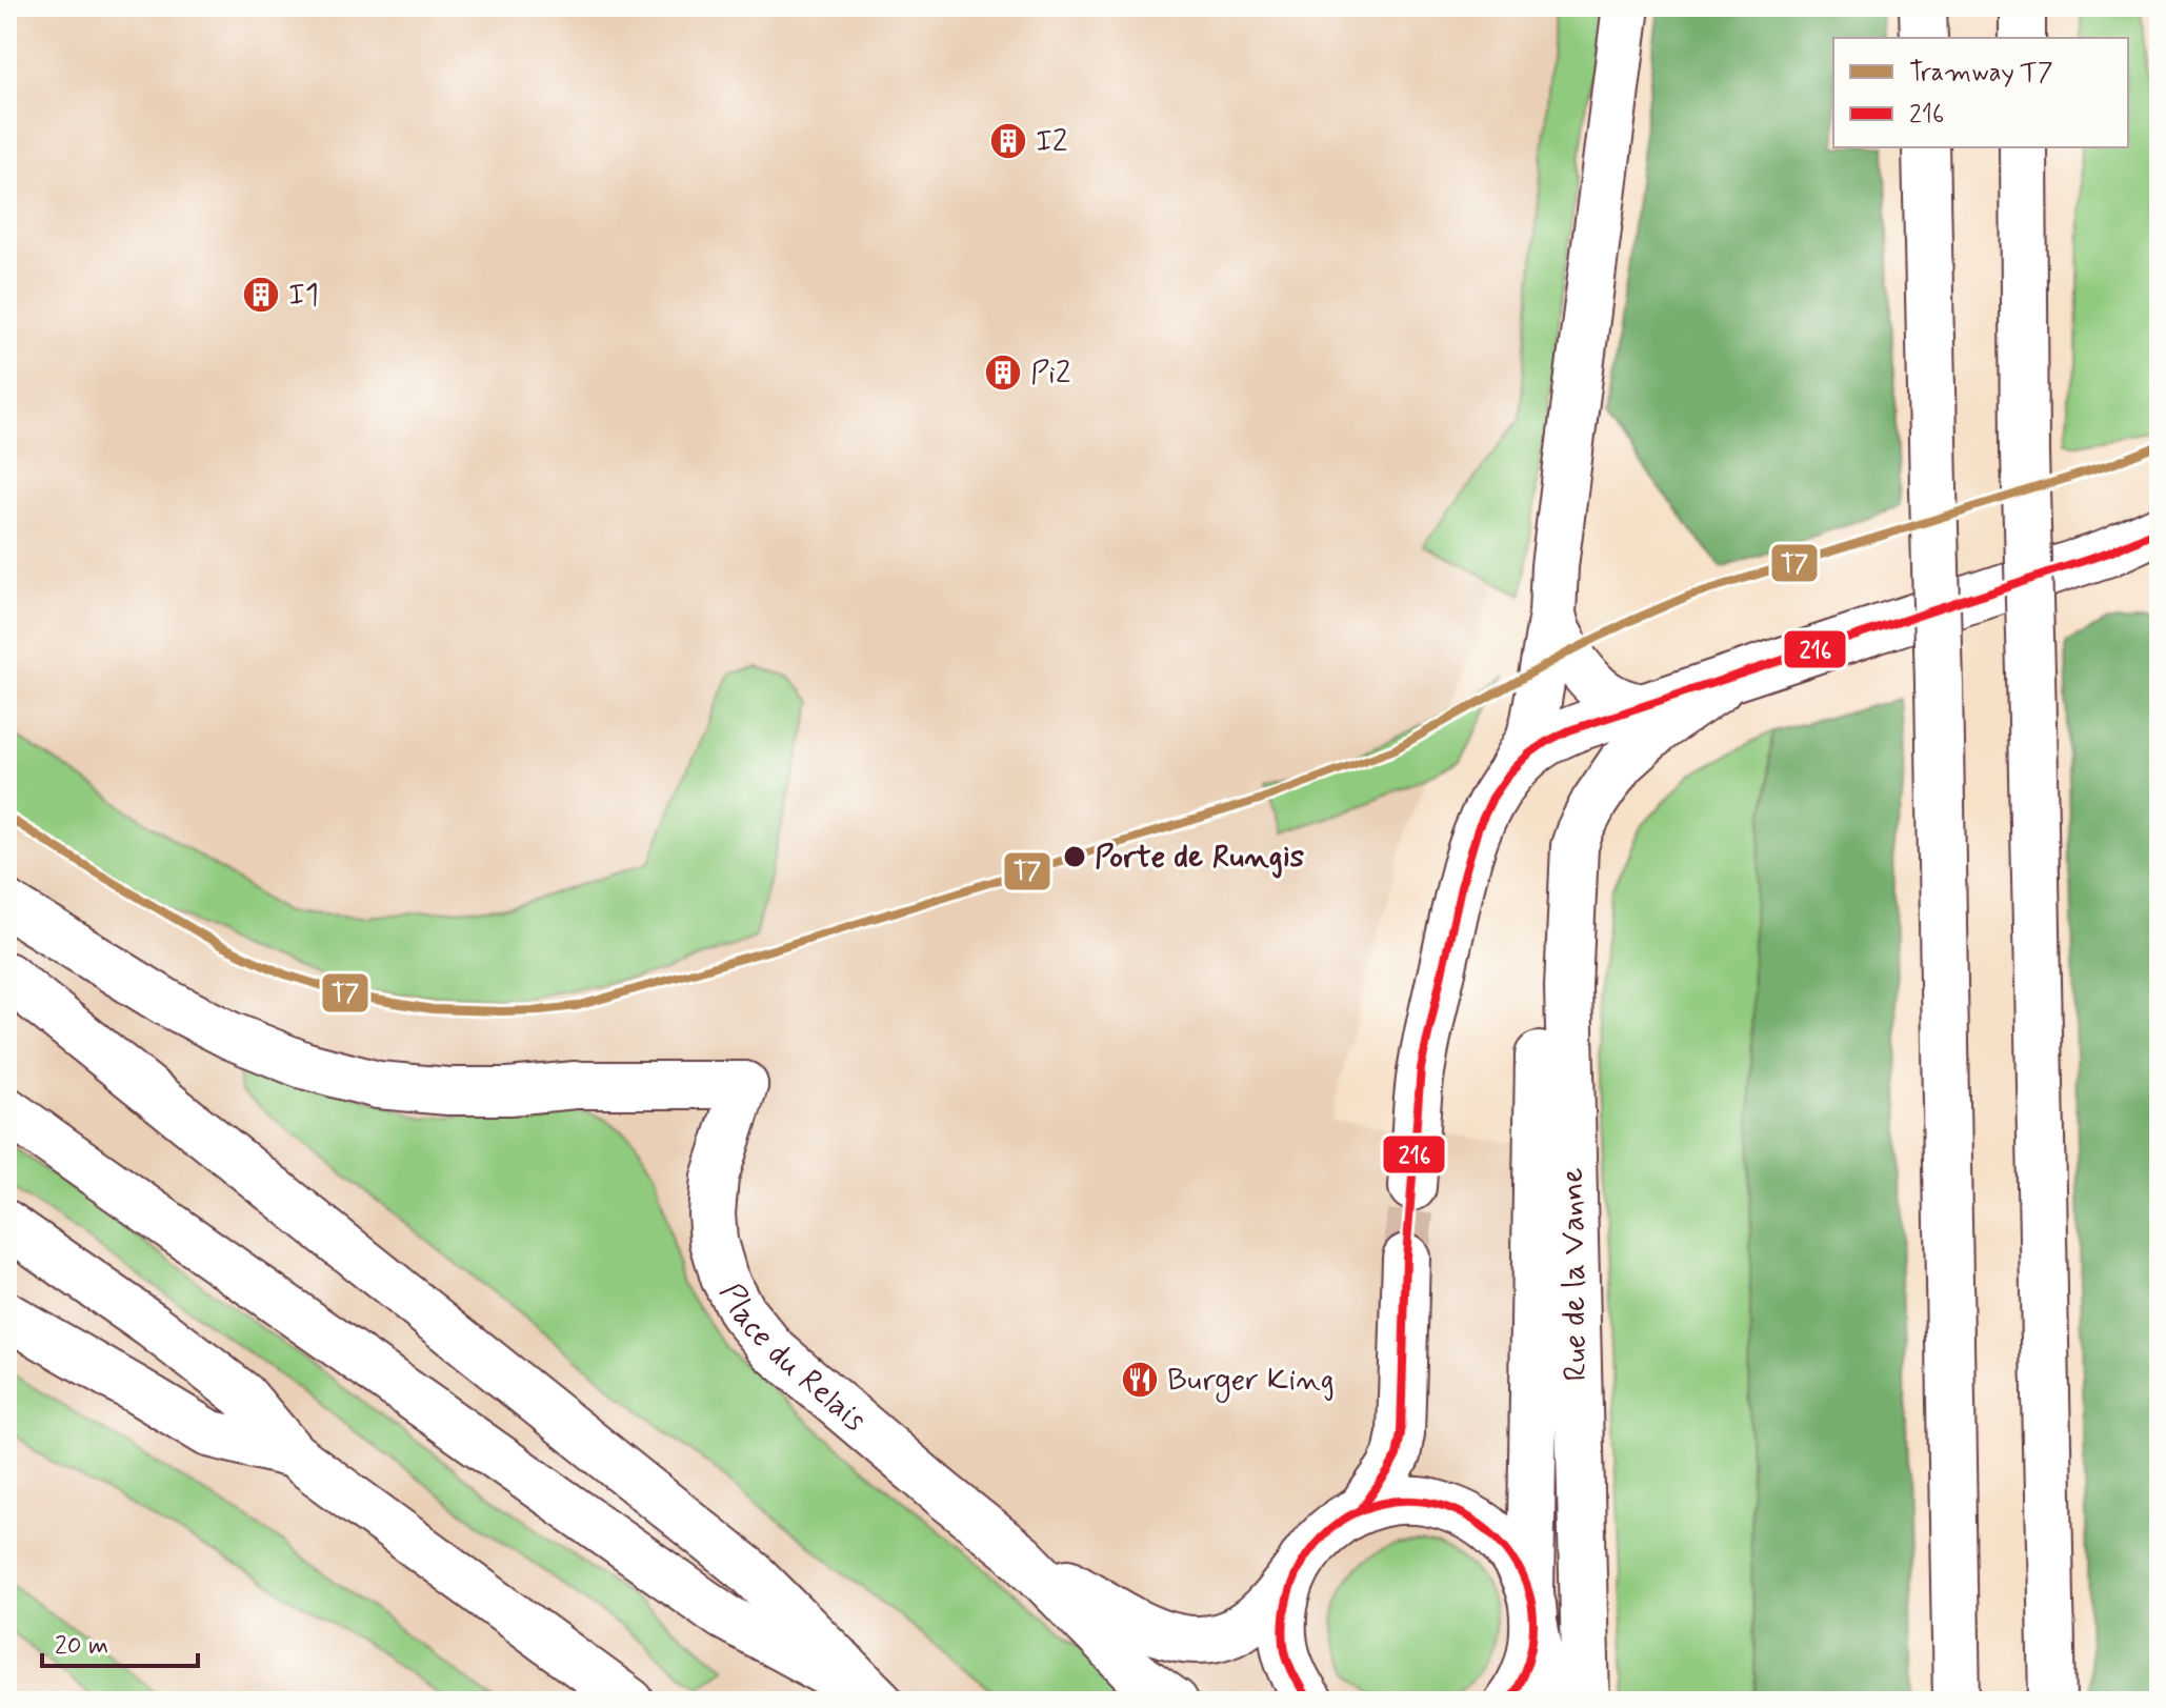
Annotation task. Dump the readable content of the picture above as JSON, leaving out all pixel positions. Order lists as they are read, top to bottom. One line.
{"streets":{"main road":["Rue de la Vanne","Place du Relais"]},"places":{"building":["I2","I1","Pi2"],"other":["Porte de Rungis"],"restaurant":["Burger King"]},"lines":["tram line T7","transit line 216"],"legend":["Tramway T7","216"],"scale_bar":"20 m"}
